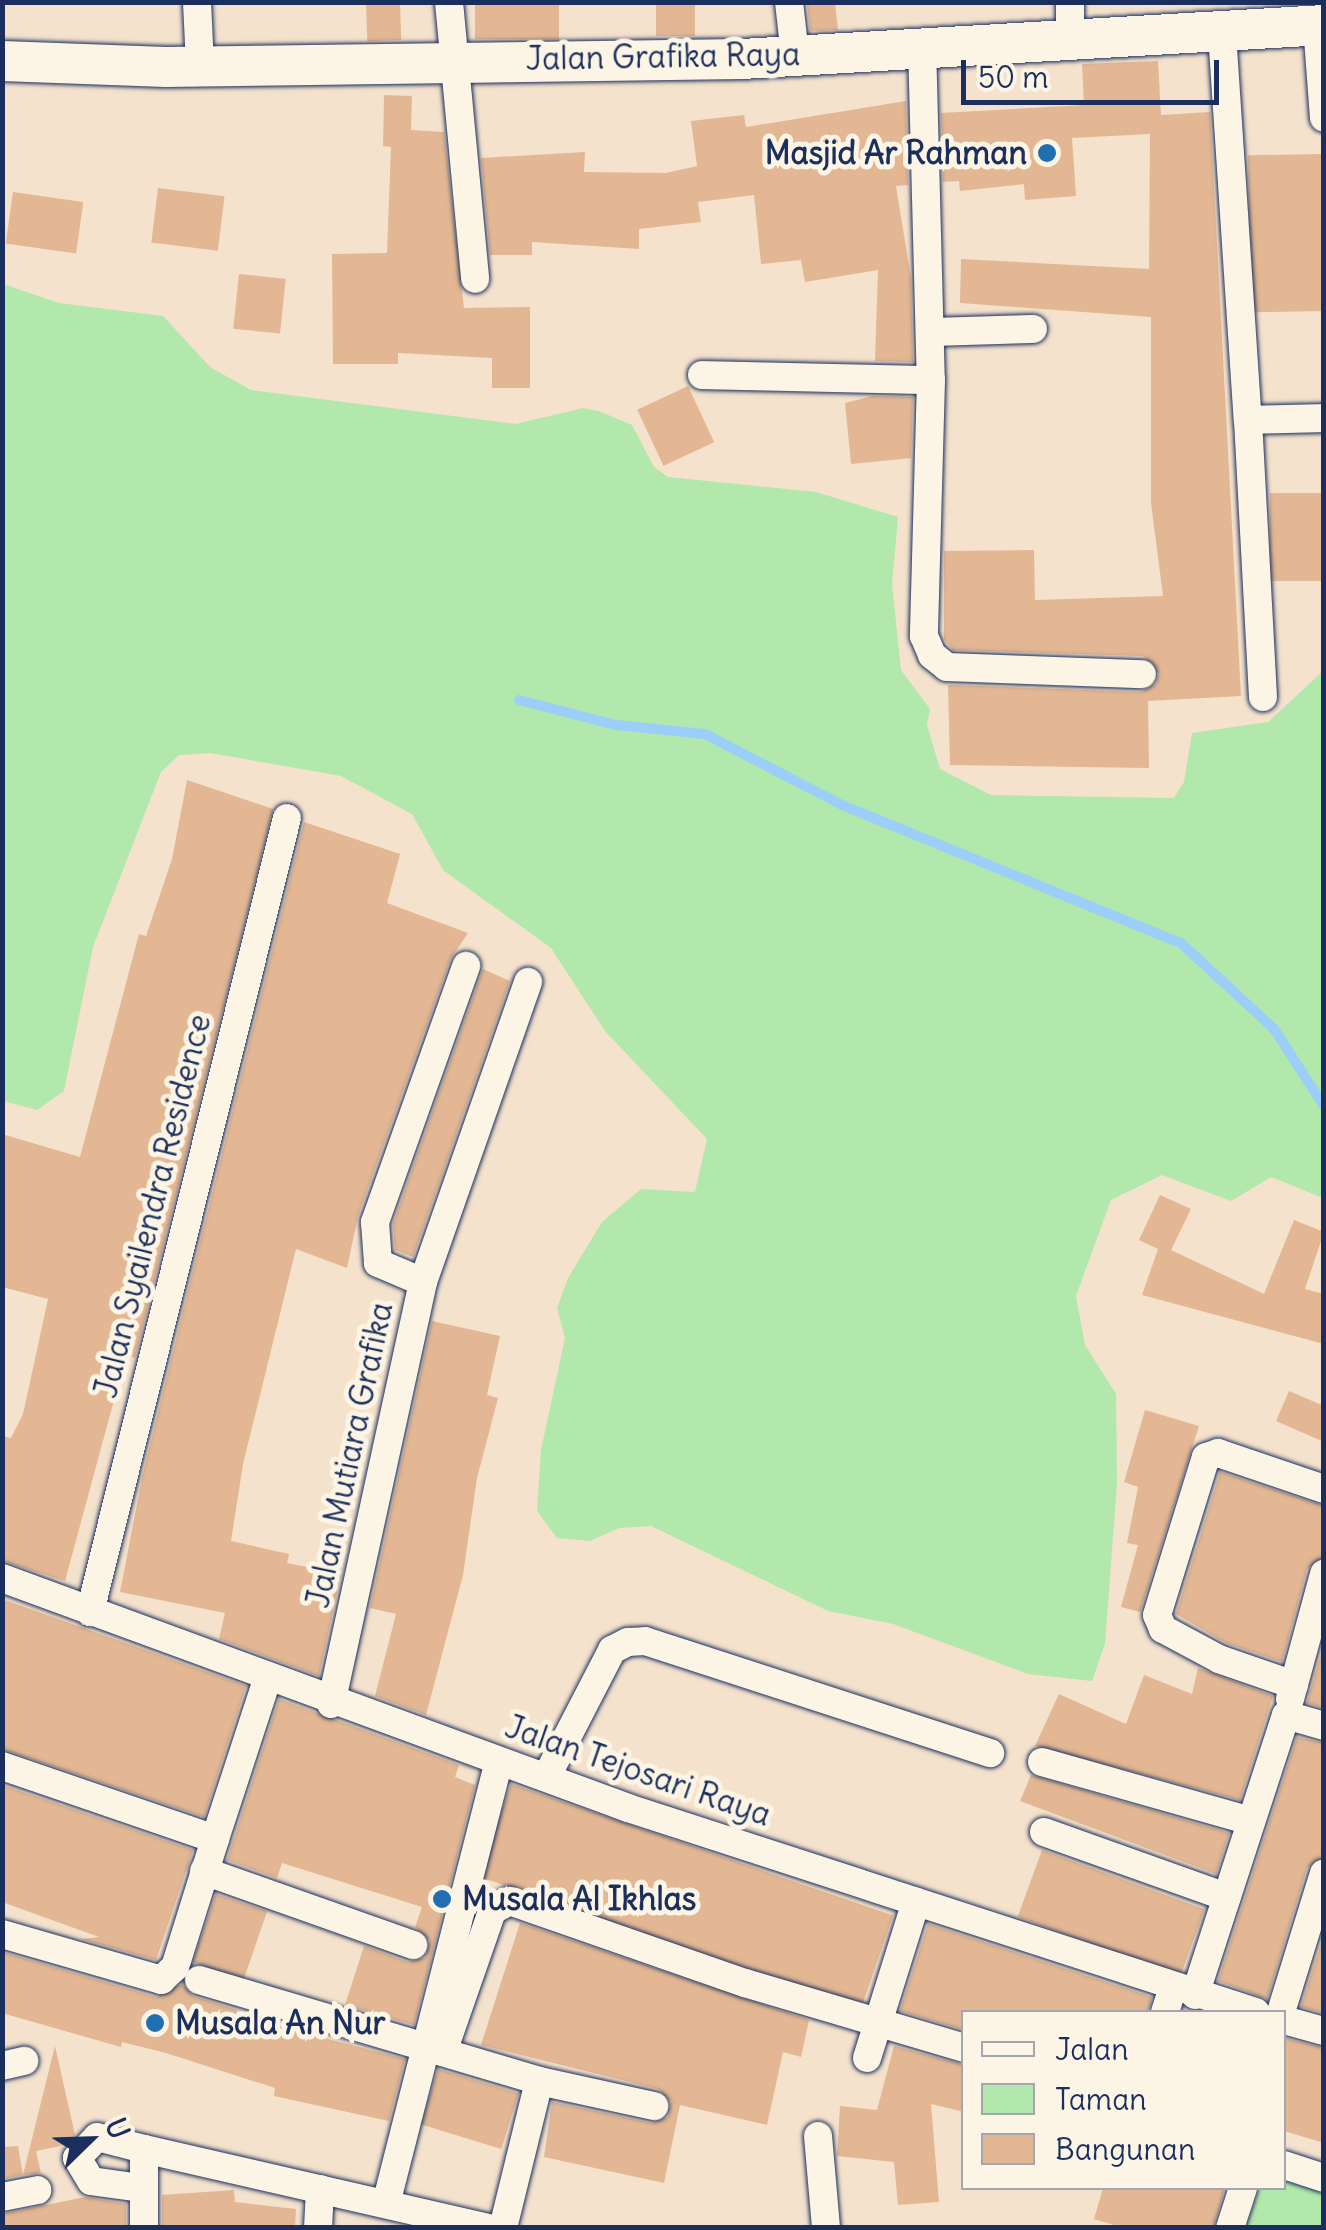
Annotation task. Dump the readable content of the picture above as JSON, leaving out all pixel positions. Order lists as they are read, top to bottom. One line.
{"streets":{"main road":["Jalan Grafika Raya"],"street":["Jalan Syailendra Residence","Jalan Mutiara Grafika","Jalan Tejosari Raya"]},"crossings":[["Jalan Syailendra Residence","Jalan Tejosari Raya"],["Jalan Mutiara Grafika","Jalan Tejosari Raya"]],"places":["Masjid Ar Rahman","Musala Al Ikhlas","Musala An Nur"],"legend":["Jalan","Taman","Bangunan"],"scale_bar":"50 m","north":"top right"}
